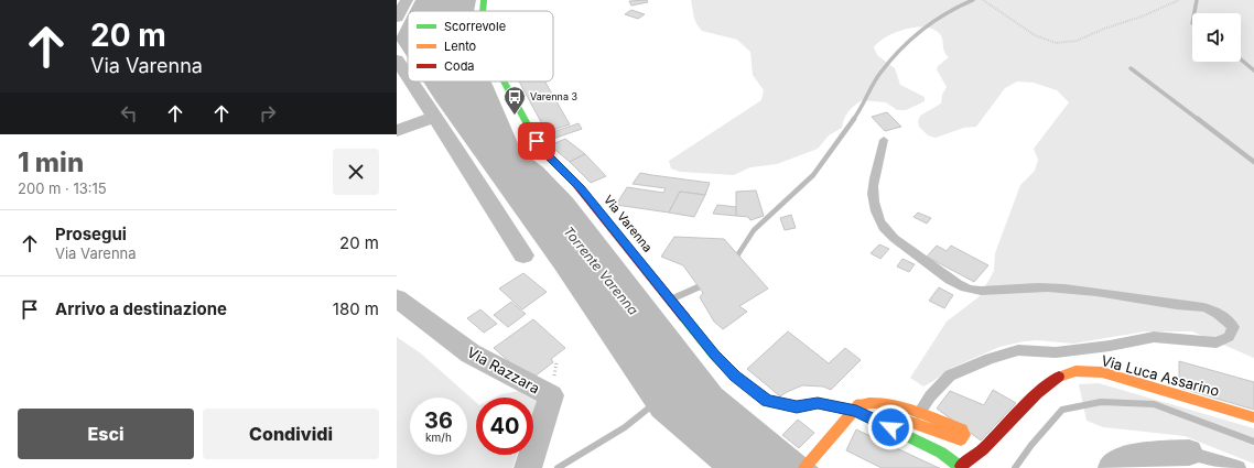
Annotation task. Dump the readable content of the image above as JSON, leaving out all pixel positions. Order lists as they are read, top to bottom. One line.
{"streets":{"street":["Via Varenna","Via Razzara","Via Luca Assarino"]},"water":["Torrente Varenna"],"places":{"bus stop":["Varenna 3"]},"legend":["Scorrevole","Lento","Coda"],"page":{"turn":["20 m","Via Varenna"],"heading":["1 min","200 m · 13:15"],"list":[{"name":"Prosegui","note":"Via Varenna","value":"20 m"},{"name":"Arrivo a destinazione","value":"180 m"}],"speed":"36 km/h","limit":"40","buttons":["Esci","Condividi"]}}
